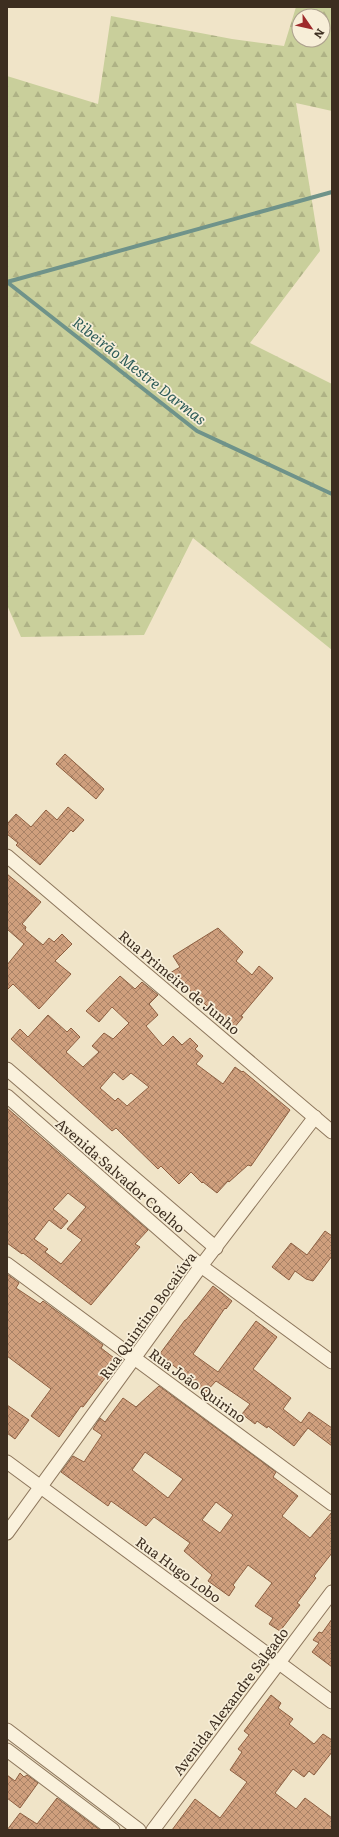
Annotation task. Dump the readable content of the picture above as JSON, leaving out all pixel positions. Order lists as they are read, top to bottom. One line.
{"streets":{"street":["Rua Primeiro de Junho","Avenida Salvador Coelho","Rua Quintino Bocaiúva","Rua João Quirino","Rua Hugo Lobo","Avenida Alexandre Salgado"]},"crossings":[["Rua Primeiro de Junho","Rua Quintino Bocaiúva"],["Avenida Salvador Coelho","Rua Quintino Bocaiúva"],["Rua Quintino Bocaiúva","Rua João Quirino"],["Rua Quintino Bocaiúva","Rua Hugo Lobo"],["Rua Hugo Lobo","Avenida Alexandre Salgado"]],"water":["Ribeirão Mestre Darmas"],"north":"bottom right"}
